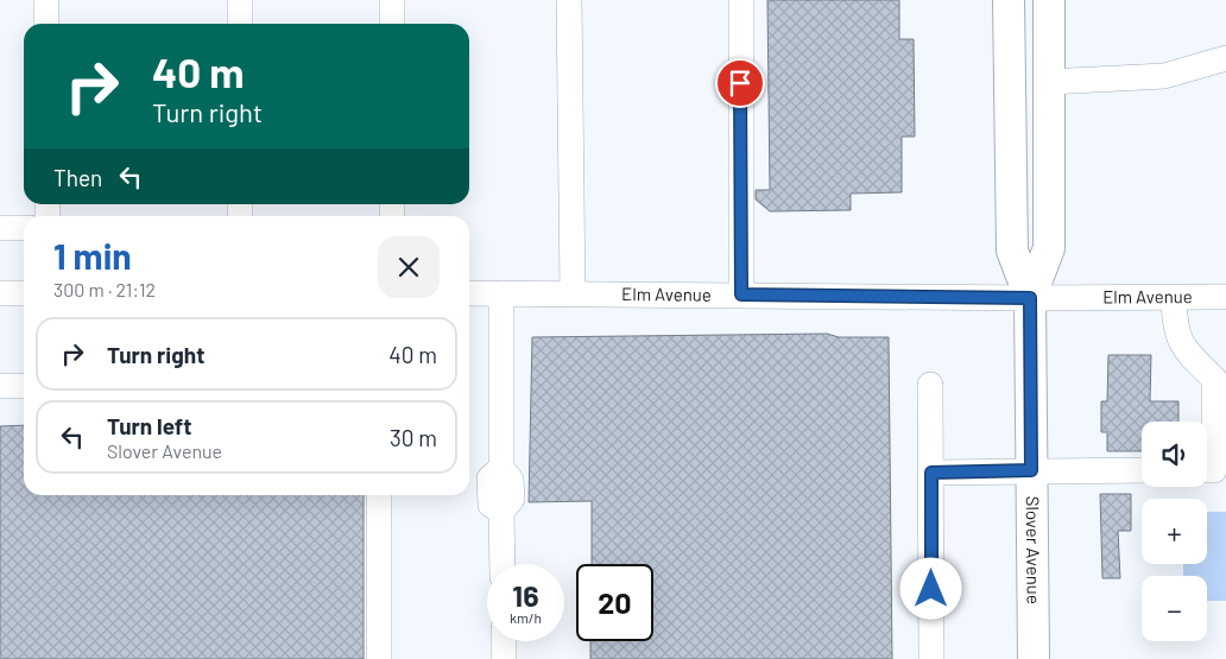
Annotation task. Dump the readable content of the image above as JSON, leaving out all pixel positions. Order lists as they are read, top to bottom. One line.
{"streets":{"main road":["Slover Avenue"],"street":["Elm Avenue"]},"crossings":[["Elm Avenue","Slover Avenue"]],"page":{"turn":["40 m","Turn right"],"then":"Then","heading":["1 min","300 m · 21:12"],"list":[{"name":"Turn right","value":"40 m"},{"name":"Turn left","note":"Slover Avenue","value":"30 m"}],"map_buttons":["+","−"],"speed":"16 km/h","limit":"20"}}
